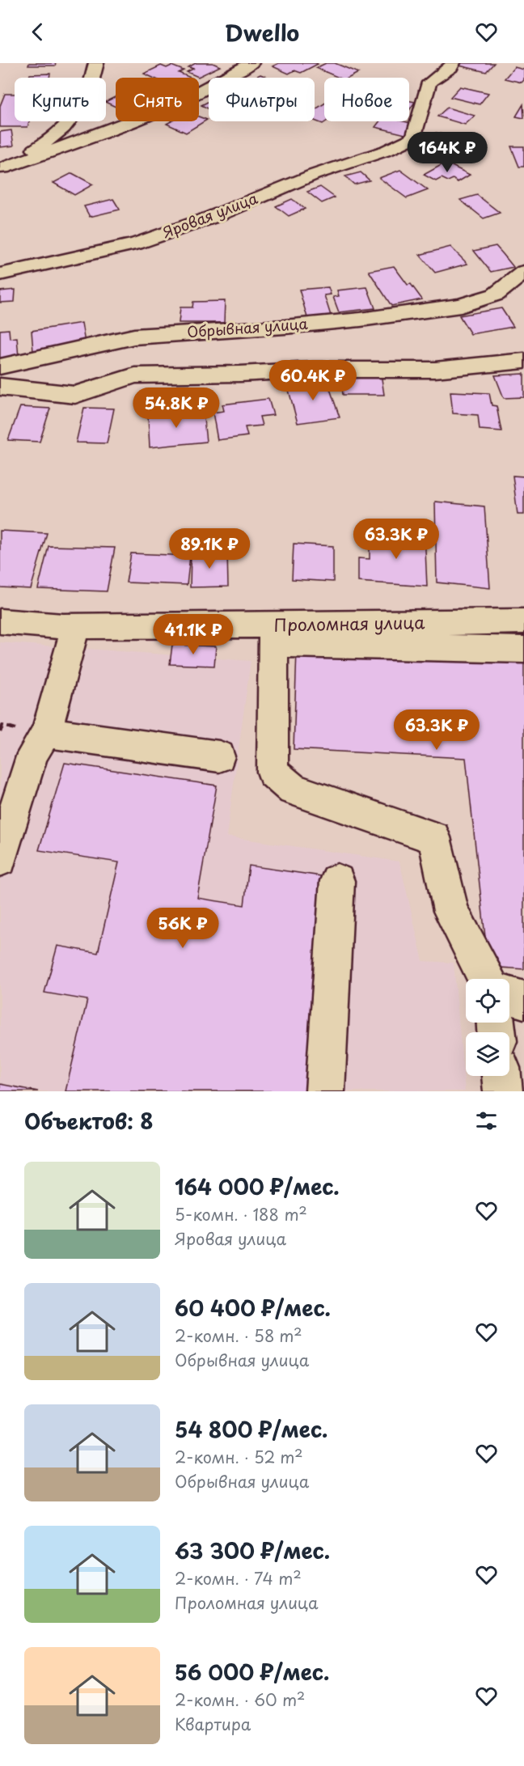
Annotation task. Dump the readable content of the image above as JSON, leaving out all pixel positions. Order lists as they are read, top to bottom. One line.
{"streets":{"street":["Яровая улица","Обрывная улица","Проломная улица"]},"page":{"header":"Dwello","chip":["Купить","Снять","Фильтры","Новое"],"price":["164K ₽","60.4K ₽","54.8K ₽","63.3K ₽","89.1K ₽","41.1K ₽","63.3K ₽","56K ₽"],"heading":"Объектов: 8","list":[{"name":"164 000 ₽/мес.","note":"5-комн. · 188 m² · Яровая улица"},{"name":"60 400 ₽/мес.","note":"2-комн. · 58 m² · Обрывная улица"},{"name":"54 800 ₽/мес.","note":"2-комн. · 52 m² · Обрывная улица"},{"name":"63 300 ₽/мес.","note":"2-комн. · 74 m² · Проломная улица"},{"name":"56 000 ₽/мес.","note":"2-комн. · 60 m² · Квартира"}]}}
